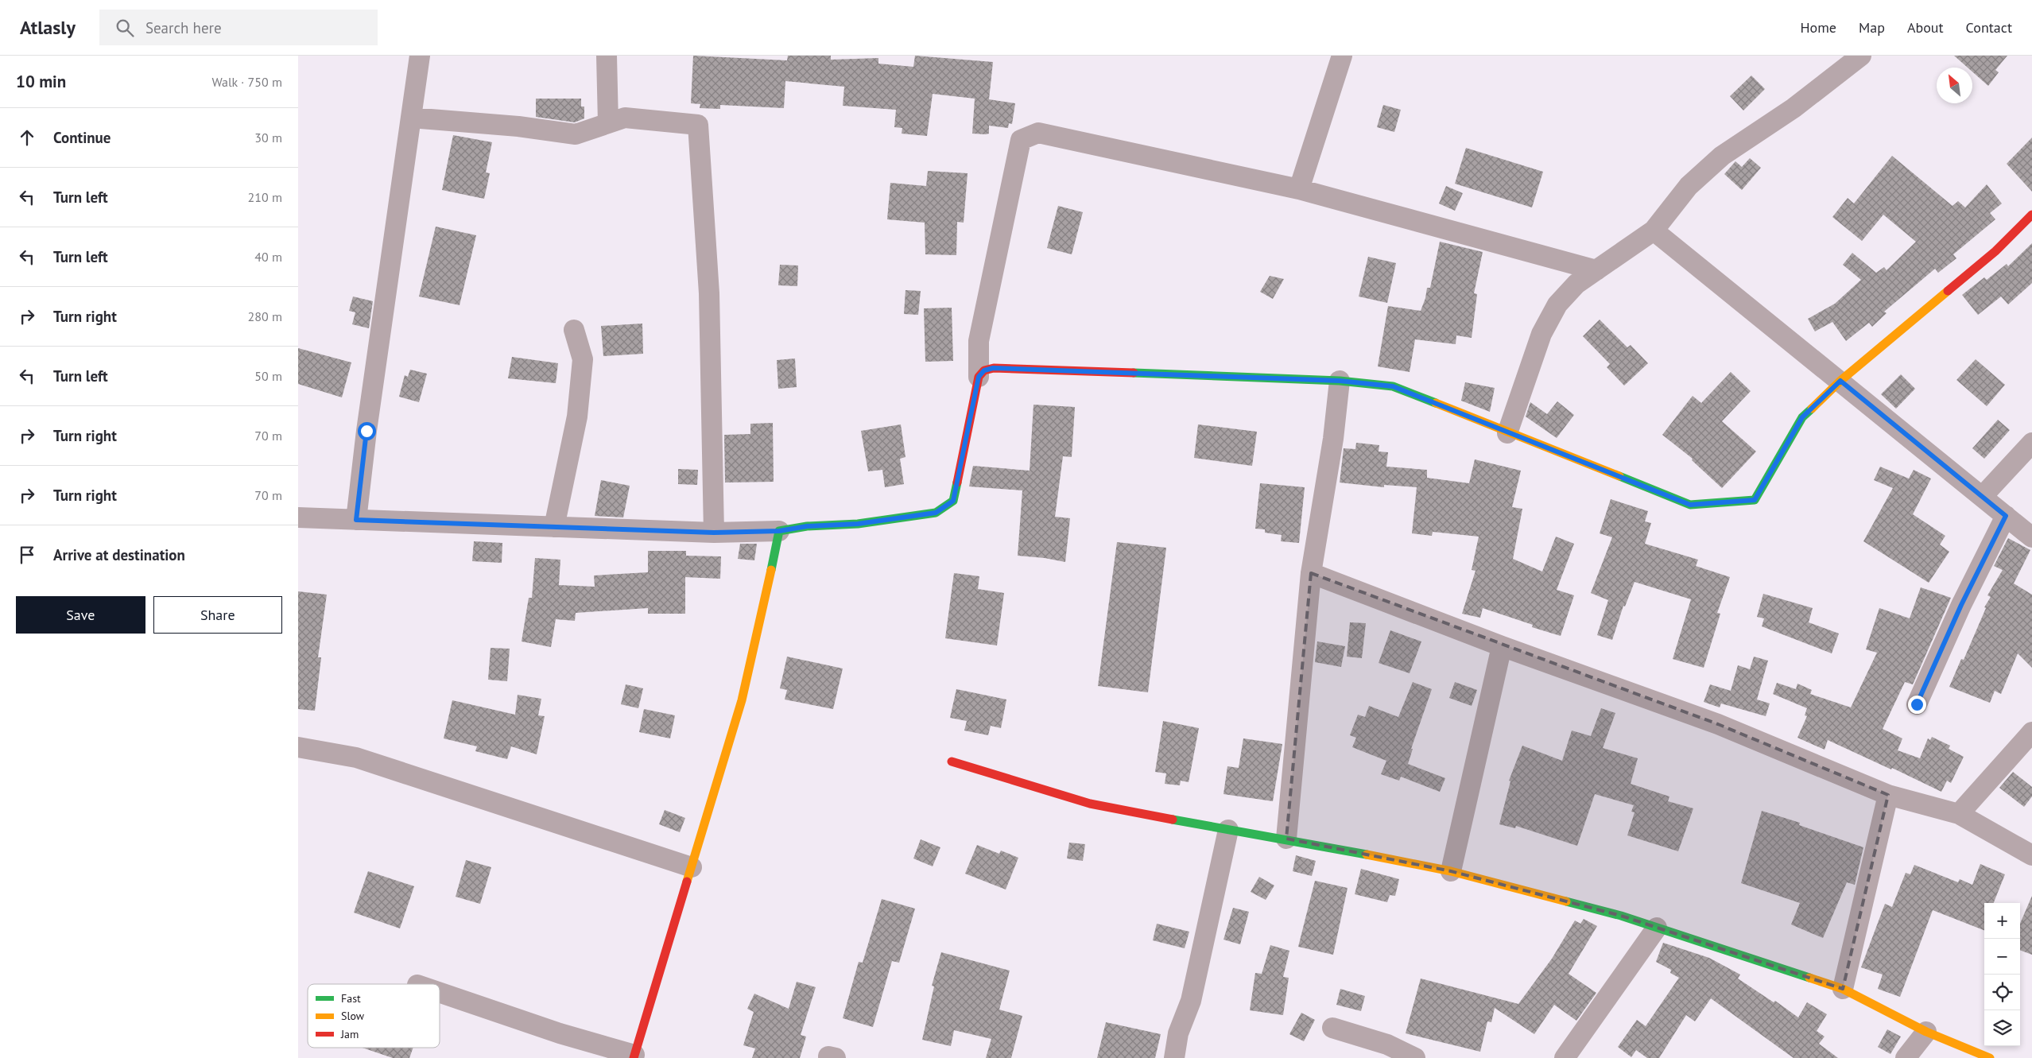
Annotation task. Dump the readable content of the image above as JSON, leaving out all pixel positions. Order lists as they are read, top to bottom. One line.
{"legend":["Fast","Slow","Jam"],"north":"top left","page":{"header":"Atlasly","search":"Search here","nav":["Home","Map","About","Contact"],"heading":["10 min","Walk · 750 m"],"list":[["Continue","30 m"],["Turn left","210 m"],["Turn left","40 m"],["Turn right","280 m"],["Turn left","50 m"],["Turn right","70 m"],["Turn right","70 m"],"Arrive at destination"],"buttons":["Save","Share"],"map_buttons":["+","−"]}}
